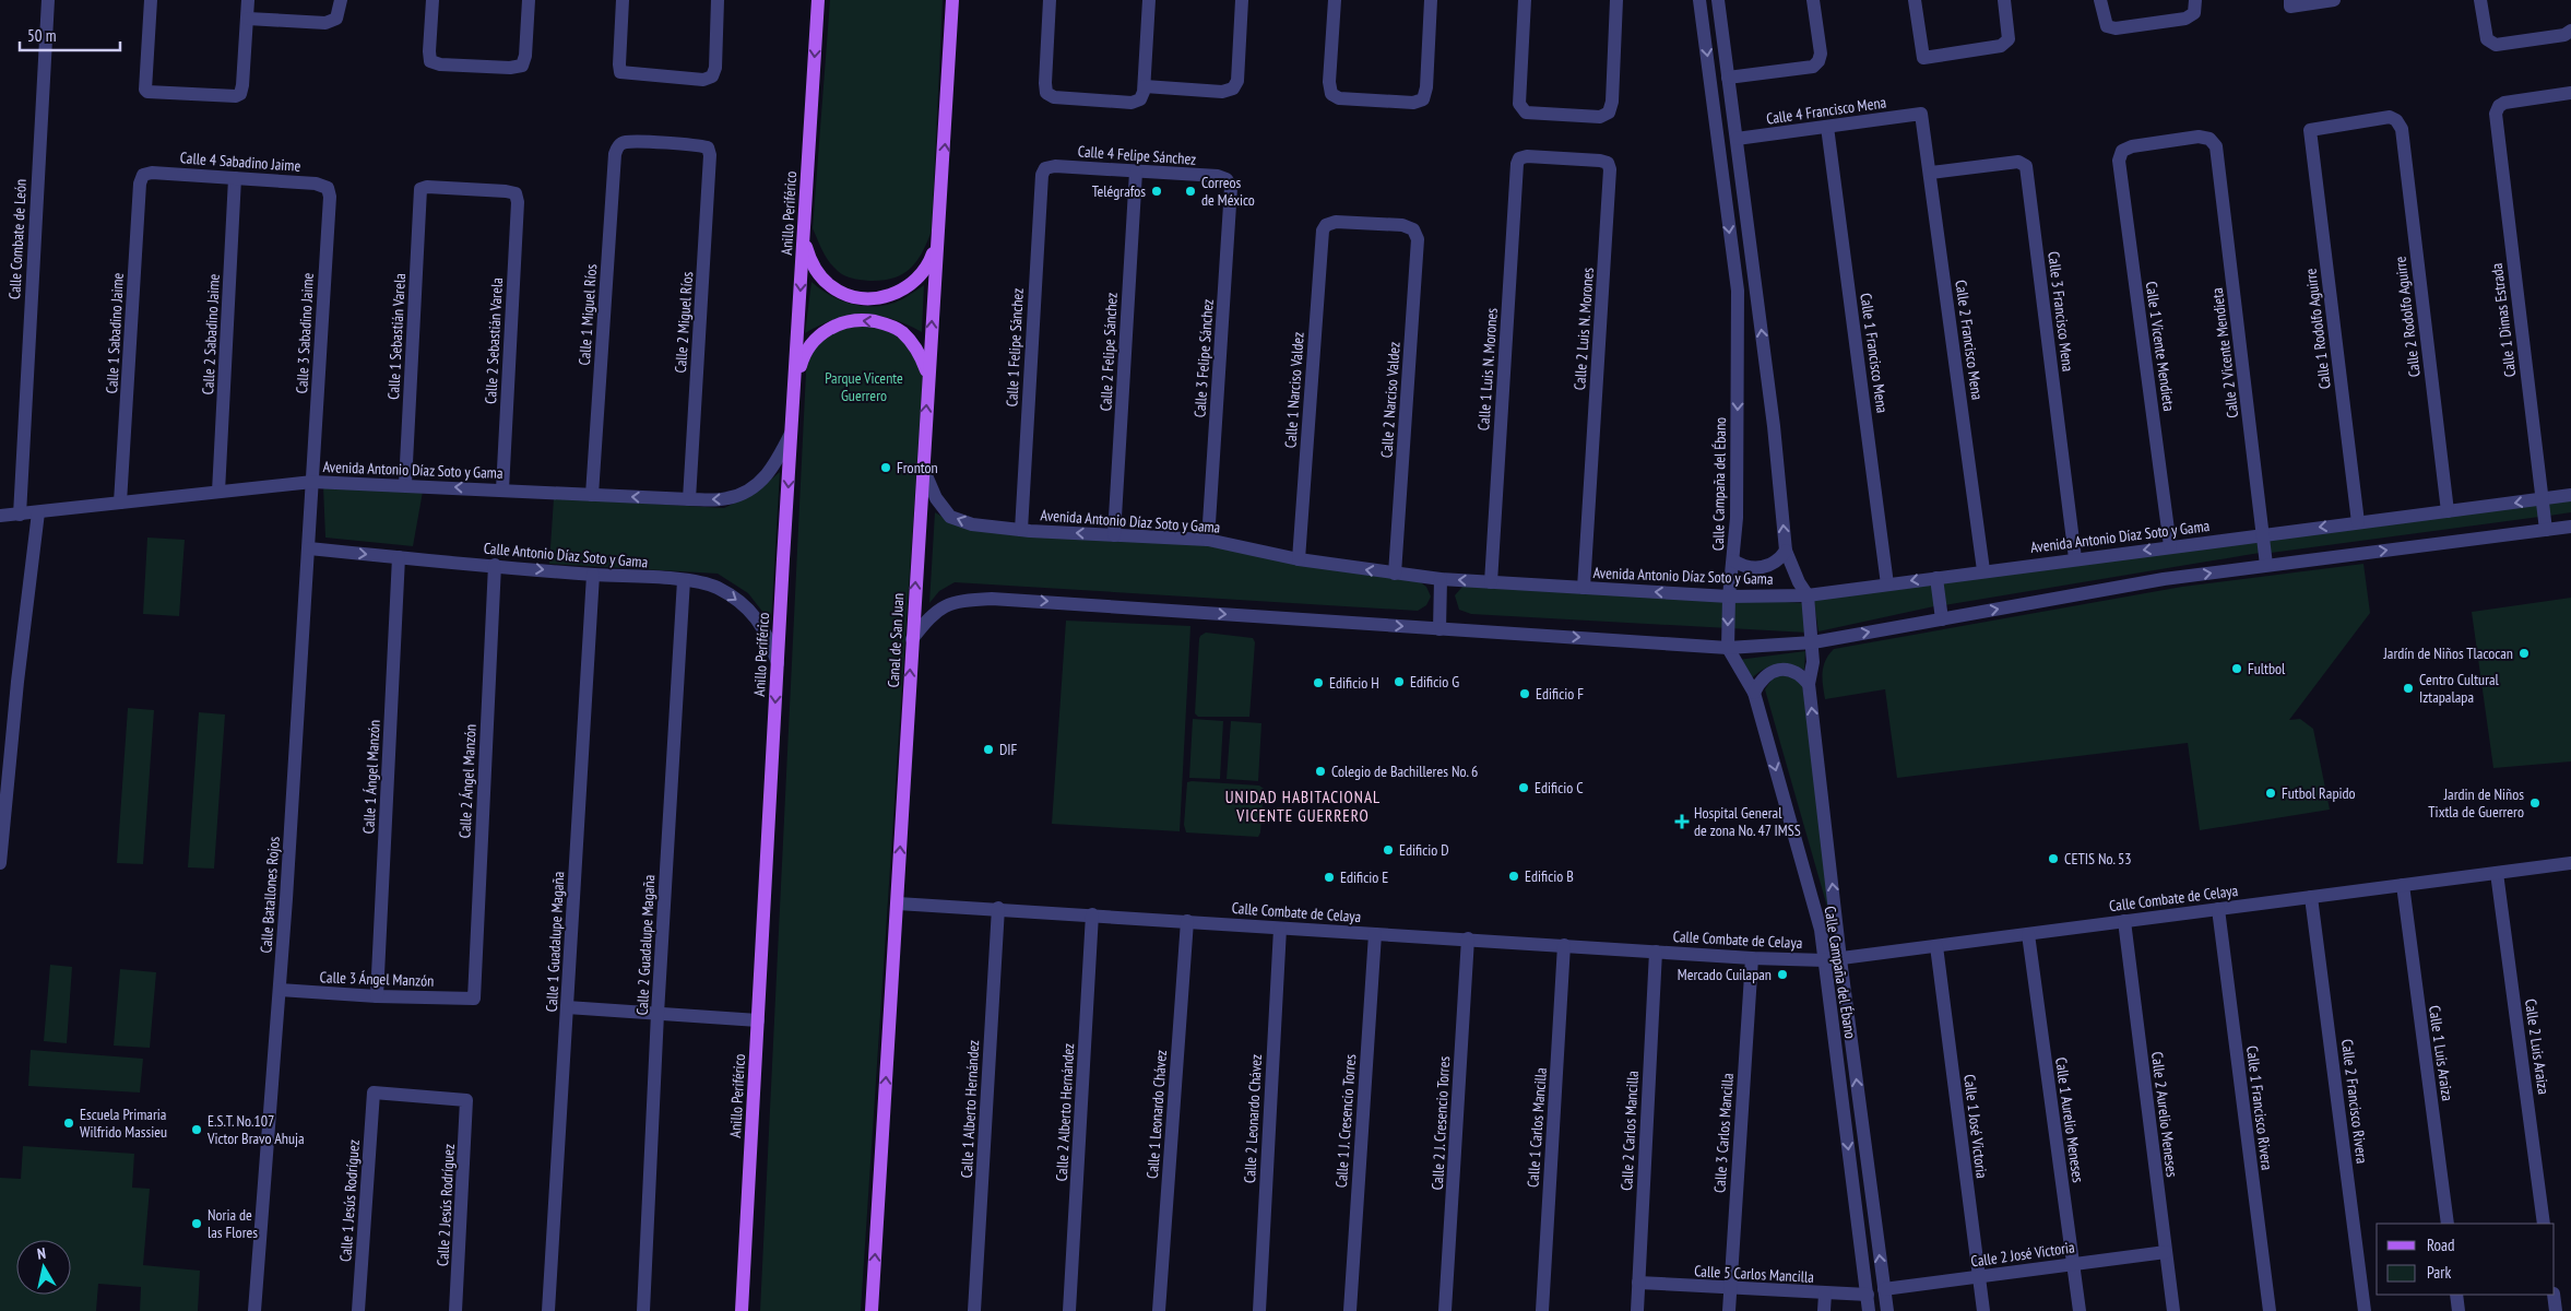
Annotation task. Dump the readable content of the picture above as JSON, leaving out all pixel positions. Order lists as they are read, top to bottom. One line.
{"streets":{"main road":["Anillo Periférico","Canal de San Juan"],"street":["Calle 4 Francisco Mena","Calle 4 Felipe Sánchez","Calle 4 Sabadino Jaime","Calle Combate de León","Calle 3 Francisco Mena","Calle 1 Miguel Ríos","Calle 2 Rodolfo Aguirre","Calle 1 Dimas Estrada","Calle 2 Miguel Ríos","Calle 2 Luis N. Morones","Calle 1 Rodolfo Aguirre","Calle 1 Sabadino Jaime","Calle 3 Sabadino Jaime","Calle 2 Sabadino Jaime","Calle 1 Sebastián Varela","Calle 2 Francisco Mena","Calle 2 Sebastián Varela","Calle 1 Vicente Mendieta","Calle 1 Felipe Sánchez","Calle 2 Felipe Sánchez","Calle 1 Francisco Mena","Calle 2 Vicente Mendieta","Calle 3 Felipe Sánchez","Calle 1 Luis N. Morones","Calle 1 Narciso Valdez","Calle 2 Narciso Valdez","Avenida Antonio Díaz Soto y Gama","Calle Campaña del Ébano","Calle Antonio Díaz Soto y Gama","Calle 1 Ángel Manzón","Calle 2 Ángel Manzón","Calle Batallones Rojos","Calle Combate de Celaya","Calle 1 Guadalupe Magaña","Calle 2 Guadalupe Magaña","Calle 3 Ángel Manzón","Calle 2 Luis Araiza","Calle 1 Luis Araiza","Calle 2 Francisco Rivera","Calle 1 Francisco Rivera","Calle 1 Alberto Hernández","Calle 2 Alberto Hernández","Calle 1 Leonardo Chávez","Calle 2 Aurelio Meneses","Calle 2 Leonardo Chávez","Calle 1 Aurelio Meneses","Calle 1 J. Cresencio Torres","Calle 2 J. Cresencio Torres","Calle 1 José Victoria","Calle 1 Carlos Mancilla","Calle 2 Carlos Mancilla","Calle 3 Carlos Mancilla","Calle 1 Jesús Rodríguez","Calle 2 Jesús Rodríguez","Calle 2 José Victoria","Calle 5 Carlos Mancilla"]},"crossings":[["Calle 4 Francisco Mena","Calle 2 Francisco Mena"],["Calle 4 Francisco Mena","Calle 1 Francisco Mena"],["Calle 4 Francisco Mena","Calle Campaña del Ébano"],["Calle 4 Felipe Sánchez","Calle 1 Felipe Sánchez"],["Calle 4 Felipe Sánchez","Calle 2 Felipe Sánchez"],["Calle 4 Felipe Sánchez","Calle 3 Felipe Sánchez"],["Calle 4 Sabadino Jaime","Calle 1 Sabadino Jaime"],["Calle 4 Sabadino Jaime","Calle 3 Sabadino Jaime"],["Calle 4 Sabadino Jaime","Calle 2 Sabadino Jaime"],["Anillo Periférico","Avenida Antonio Díaz Soto y Gama"],["Anillo Periférico","Calle Antonio Díaz Soto y Gama"],["Calle Combate de León","Avenida Antonio Díaz Soto y Gama"],["Calle 3 Francisco Mena","Calle 2 Francisco Mena"],["Calle 3 Francisco Mena","Avenida Antonio Díaz Soto y Gama"],["Calle 1 Miguel Ríos","Calle 2 Miguel Ríos"],["Calle 1 Miguel Ríos","Avenida Antonio Díaz Soto y Gama"],["Calle 2 Rodolfo Aguirre","Calle 1 Rodolfo Aguirre"],["Calle 2 Rodolfo Aguirre","Avenida Antonio Díaz Soto y Gama"],["Calle 1 Dimas Estrada","Avenida Antonio Díaz Soto y Gama"],["Calle 2 Miguel Ríos","Avenida Antonio Díaz Soto y Gama"],["Calle 2 Luis N. Morones","Calle 1 Luis N. Morones"],["Calle 2 Luis N. Morones","Avenida Antonio Díaz Soto y Gama"],["Calle 1 Rodolfo Aguirre","Avenida Antonio Díaz Soto y Gama"],["Calle 1 Sabadino Jaime","Avenida Antonio Díaz Soto y Gama"],["Calle 3 Sabadino Jaime","Avenida Antonio Díaz Soto y Gama"],["Calle 3 Sabadino Jaime","Calle Batallones Rojos"],["Calle 2 Sabadino Jaime","Avenida Antonio Díaz Soto y Gama"],["Calle 1 Sebastián Varela","Calle 2 Sebastián Varela"],["Calle 1 Sebastián Varela","Avenida Antonio Díaz Soto y Gama"],["Calle 2 Francisco Mena","Avenida Antonio Díaz Soto y Gama"],["Calle 2 Sebastián Varela","Avenida Antonio Díaz Soto y Gama"],["Calle 1 Vicente Mendieta","Calle 2 Vicente Mendieta"],["Calle 1 Vicente Mendieta","Avenida Antonio Díaz Soto y Gama"],["Calle 1 Felipe Sánchez","Avenida Antonio Díaz Soto y Gama"],["Calle 2 Felipe Sánchez","Avenida Antonio Díaz Soto y Gama"],["Calle 1 Francisco Mena","Avenida Antonio Díaz Soto y Gama"],["Calle 2 Vicente Mendieta","Avenida Antonio Díaz Soto y Gama"],["Calle 3 Felipe Sánchez","Avenida Antonio Díaz Soto y Gama"],["Calle 1 Luis N. Morones","Avenida Antonio Díaz Soto y Gama"],["Calle 1 Narciso Valdez","Calle 2 Narciso Valdez"],["Calle 1 Narciso Valdez","Avenida Antonio Díaz Soto y Gama"],["Calle 2 Narciso Valdez","Avenida Antonio Díaz Soto y Gama"],["Avenida Antonio Díaz Soto y Gama","Calle Campaña del Ébano"],["Avenida Antonio Díaz Soto y Gama","Canal de San Juan"],["Avenida Antonio Díaz Soto y Gama","Calle Batallones Rojos"],["Calle Campaña del Ébano","Calle Combate de Celaya"],["Calle Campaña del Ébano","Calle 2 José Victoria"],["Calle Campaña del Ébano","Calle 5 Carlos Mancilla"],["Calle Antonio Díaz Soto y Gama","Calle 1 Ángel Manzón"],["Calle Antonio Díaz Soto y Gama","Calle 2 Ángel Manzón"],["Calle Antonio Díaz Soto y Gama","Calle Batallones Rojos"],["Calle Antonio Díaz Soto y Gama","Calle 1 Guadalupe Magaña"],["Calle Antonio Díaz Soto y Gama","Calle 2 Guadalupe Magaña"],["Canal de San Juan","Calle Combate de Celaya"],["Calle 1 Ángel Manzón","Calle 3 Ángel Manzón"],["Calle 2 Ángel Manzón","Calle 3 Ángel Manzón"],["Calle Batallones Rojos","Calle 3 Ángel Manzón"],["Calle Combate de Celaya","Calle 2 Luis Araiza"],["Calle Combate de Celaya","Calle 1 Luis Araiza"],["Calle Combate de Celaya","Calle 2 Francisco Rivera"],["Calle Combate de Celaya","Calle 1 Francisco Rivera"],["Calle Combate de Celaya","Calle 1 Alberto Hernández"],["Calle Combate de Celaya","Calle 2 Alberto Hernández"],["Calle Combate de Celaya","Calle 1 Leonardo Chávez"],["Calle Combate de Celaya","Calle 2 Aurelio Meneses"],["Calle Combate de Celaya","Calle 2 Leonardo Chávez"],["Calle Combate de Celaya","Calle 1 Aurelio Meneses"],["Calle Combate de Celaya","Calle 1 J. Cresencio Torres"],["Calle Combate de Celaya","Calle 2 J. Cresencio Torres"],["Calle Combate de Celaya","Calle 1 José Victoria"],["Calle Combate de Celaya","Calle 1 Carlos Mancilla"],["Calle Combate de Celaya","Calle 2 Carlos Mancilla"],["Calle Combate de Celaya","Calle 3 Carlos Mancilla"],["Calle 2 Aurelio Meneses","Calle 2 José Victoria"],["Calle 1 Aurelio Meneses","Calle 2 José Victoria"],["Calle 1 José Victoria","Calle 2 José Victoria"],["Calle 2 Carlos Mancilla","Calle 5 Carlos Mancilla"],["Calle 3 Carlos Mancilla","Calle 5 Carlos Mancilla"],["Calle 1 Jesús Rodríguez","Calle 2 Jesús Rodríguez"]],"one_way":["Anillo Periférico","Calle Antonio Díaz Soto y Gama","Canal de San Juan"],"districts":["UNIDAD HABITACIONAL VICENTE GUERRERO"],"parks":["Parque Vicente Guerrero"],"places":{"other":["Telégrafos","Correos de México","Fronton","Jardín de Niños Tlacocan","Fultbol","Edificio G","Edificio H","Centro Cultural Iztapalapa","Edificio F","DIF","Colegio de Bachilleres No. 6","Edificio C","Futbol Rapido","Jardin de Niños Tixtla de Guerrero","Edificio D","CETIS No. 53","Edificio B","Edificio E","Mercado Cuilapan","Escuela Primaria Wilfrido Massieu","E.S.T. No.107 Victor Bravo Ahuja","Noria de las Flores"],"health":["Hospital General de zona No. 47 IMSS"]},"legend":["Road","Park"],"scale_bar":"50 m","north":"top"}
